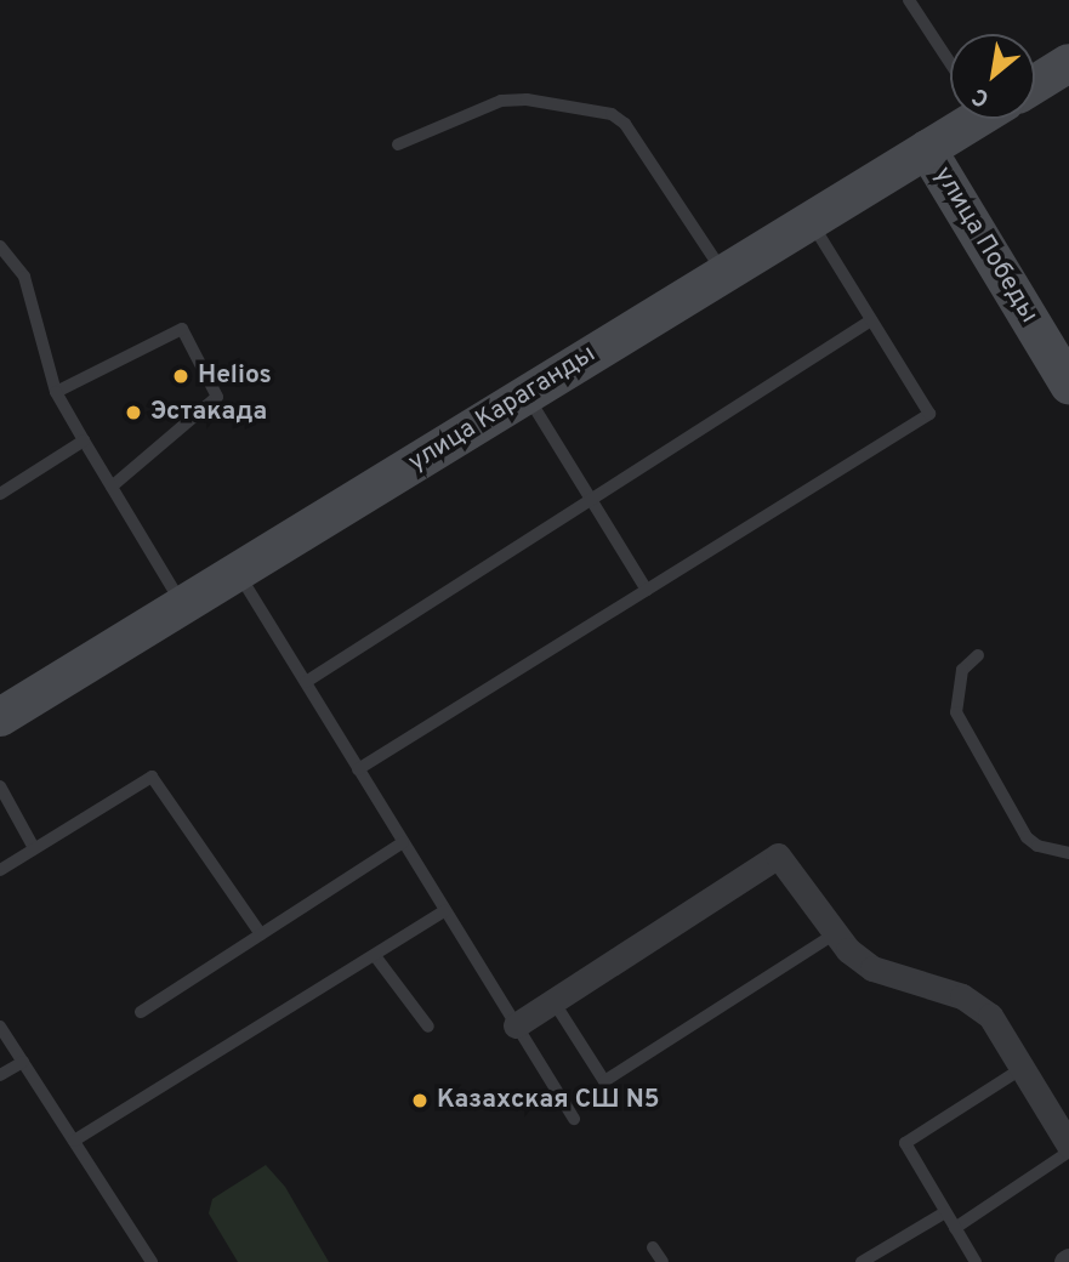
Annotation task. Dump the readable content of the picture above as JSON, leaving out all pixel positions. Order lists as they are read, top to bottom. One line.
{"streets":{"main road":["улица Победы","улица Караганды"]},"crossings":[["улица Победы","улица Караганды"]],"places":["Helios","Эстакада","Казахская СШ N5"],"north":"bottom left"}
